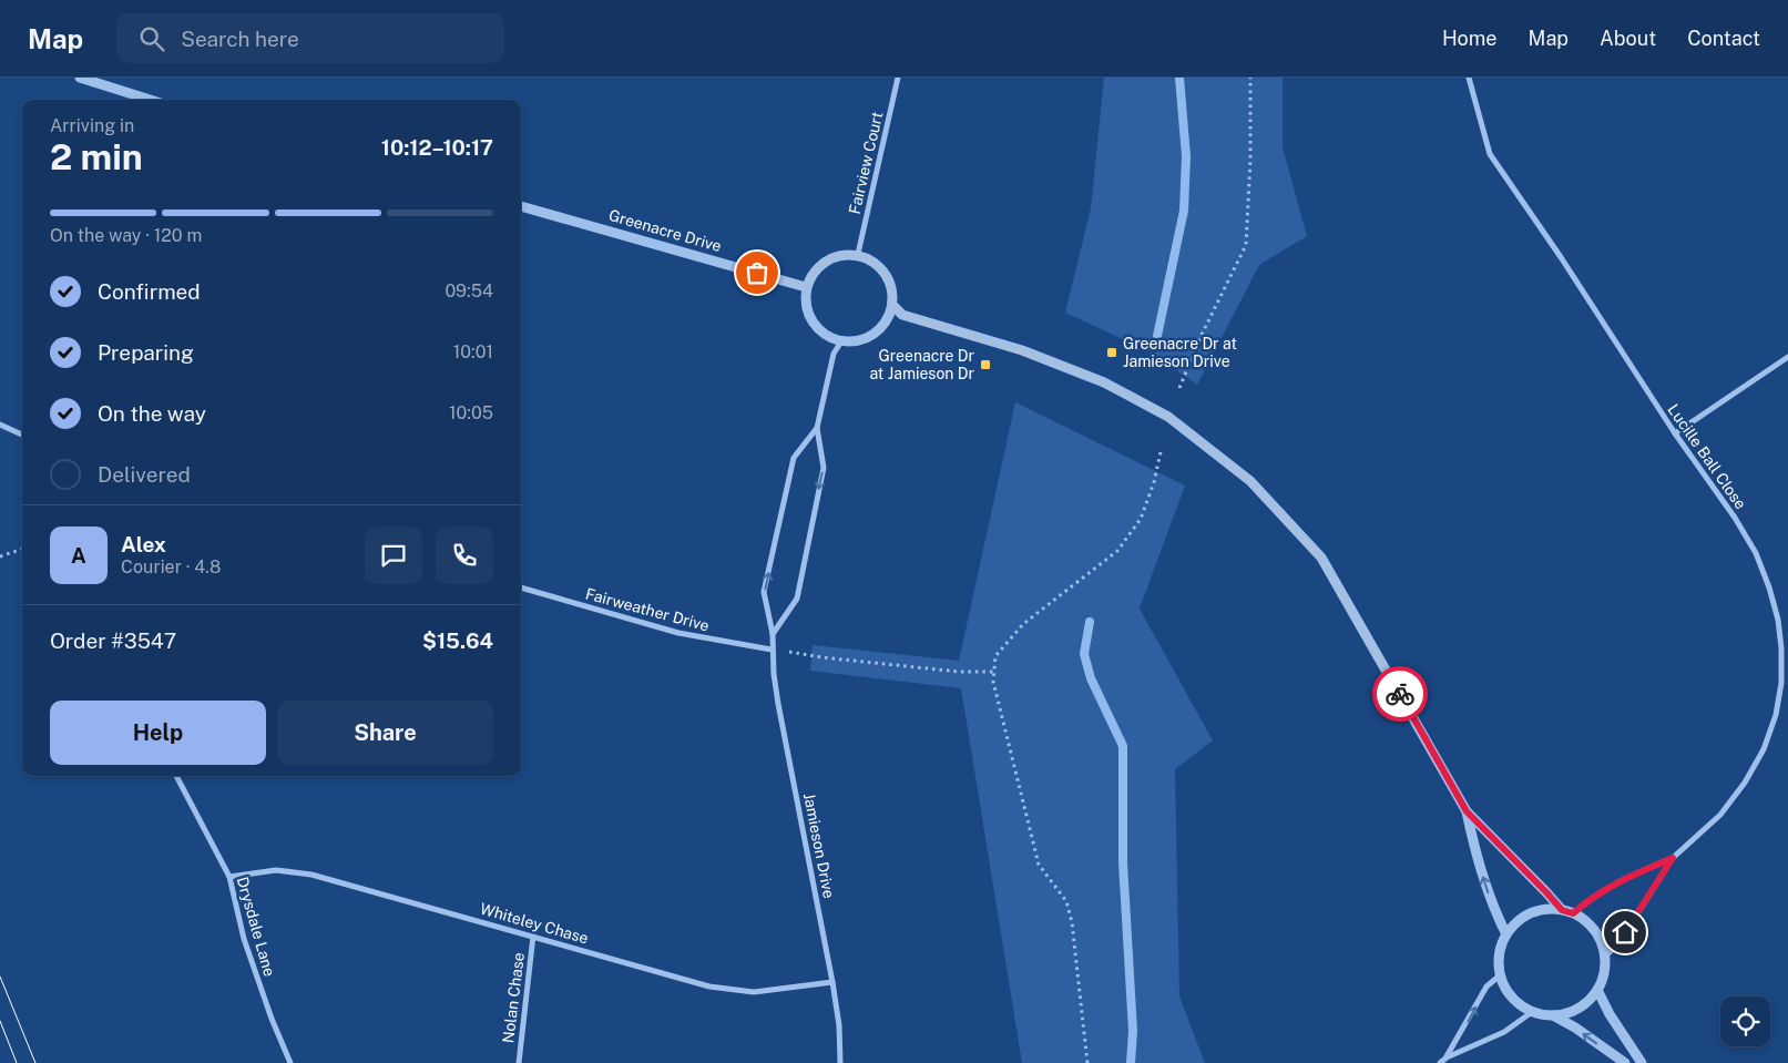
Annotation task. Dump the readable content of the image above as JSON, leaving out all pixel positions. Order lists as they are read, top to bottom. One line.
{"streets":{"street":["Fairview Court","Greenacre Drive","Lucille Ball Close","Fairweather Drive","Jamieson Drive","Whiteley Chase","Drysdale Lane","Nolan Chase"]},"crossings":[["Fairview Court","Greenacre Drive"],["Fairview Court","Jamieson Drive"],["Greenacre Drive","Jamieson Drive"],["Fairweather Drive","Jamieson Drive"],["Jamieson Drive","Whiteley Chase"],["Whiteley Chase","Drysdale Lane"],["Whiteley Chase","Nolan Chase"]],"places":{"transit":["Greenacre Dr at Jamieson Drive","Greenacre Dr at Jamieson Dr"]},"page":{"header":"Map","search":"Search here","nav":["Home","Map","About","Contact"],"heading":["2 min","Arriving in","10:12–10:17"],"panel":["Alex","Courier · 4.8","Order #3547","$15.64"],"bar":"On the way · 120 m","list":[["Confirmed","09:54"],["Preparing","10:01"],["On the way","10:05"],"Delivered"],"round":"A","buttons":["Help","Share"]}}
